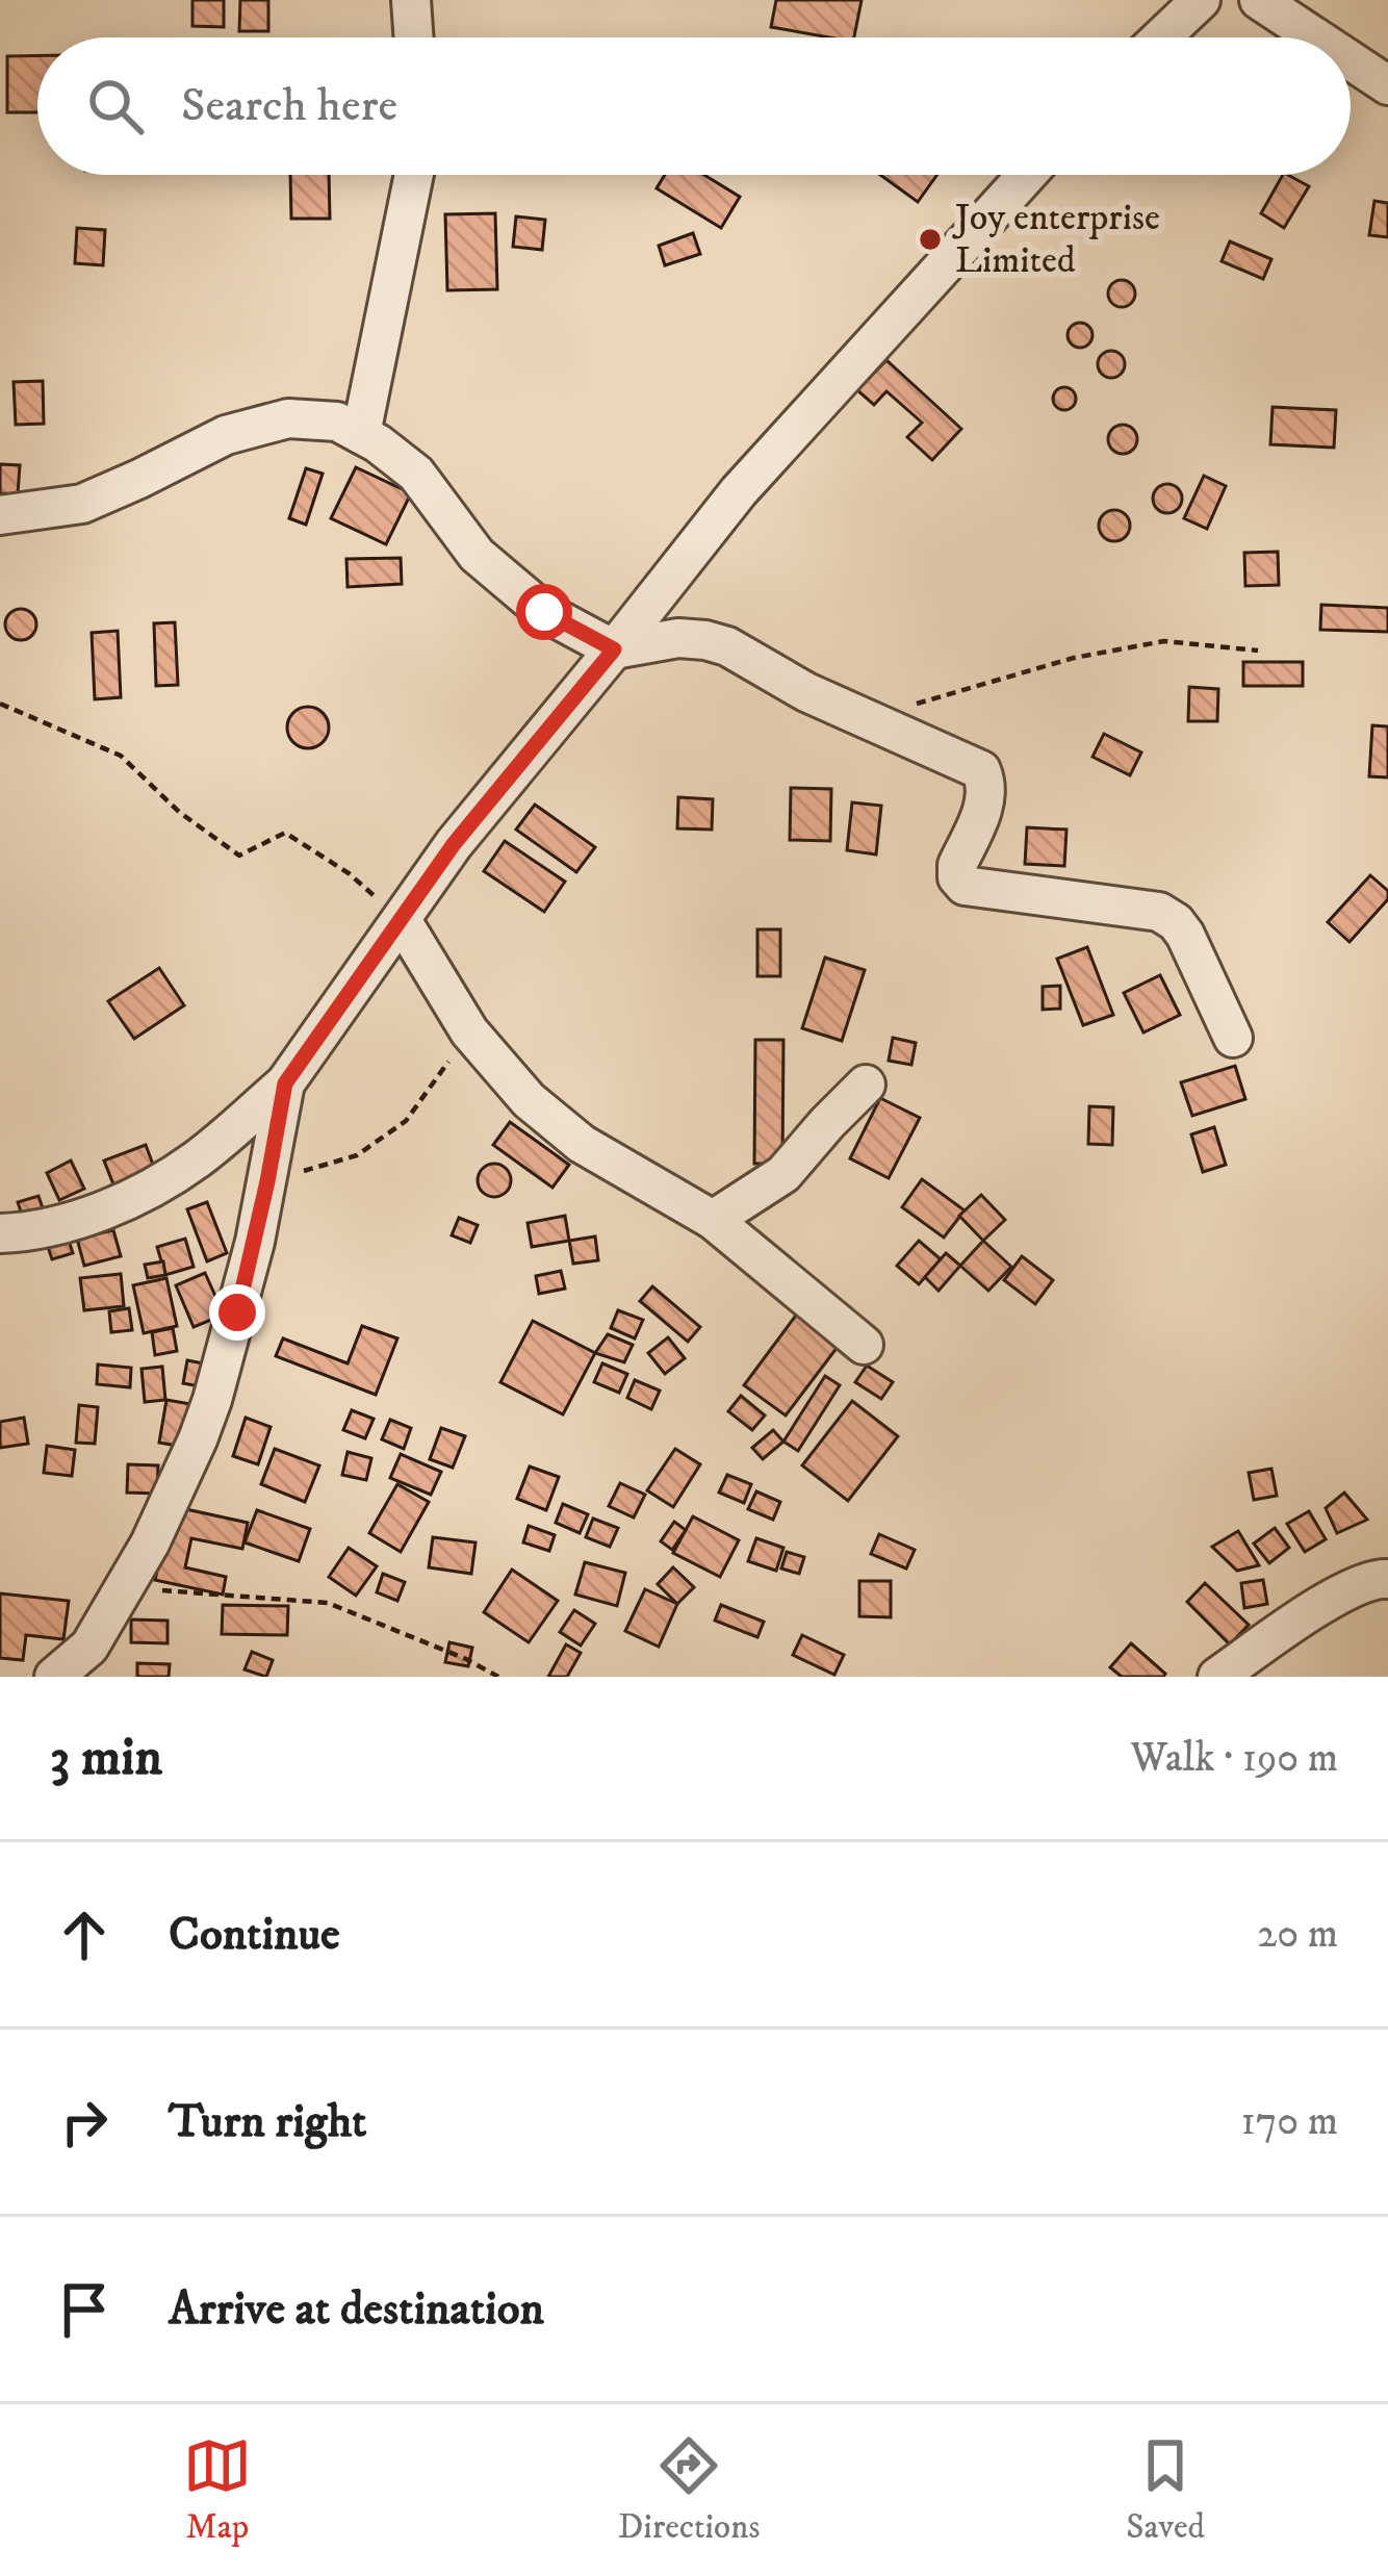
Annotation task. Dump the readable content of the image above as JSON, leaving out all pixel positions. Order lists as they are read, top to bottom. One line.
{"places":["Joy enterprise Limited"],"page":{"search":"Search here","heading":["3 min","Walk · 190 m"],"list":[["Continue","20 m"],["Turn right","170 m"],"Arrive at destination"],"nav":["Map","Directions","Saved"]}}
